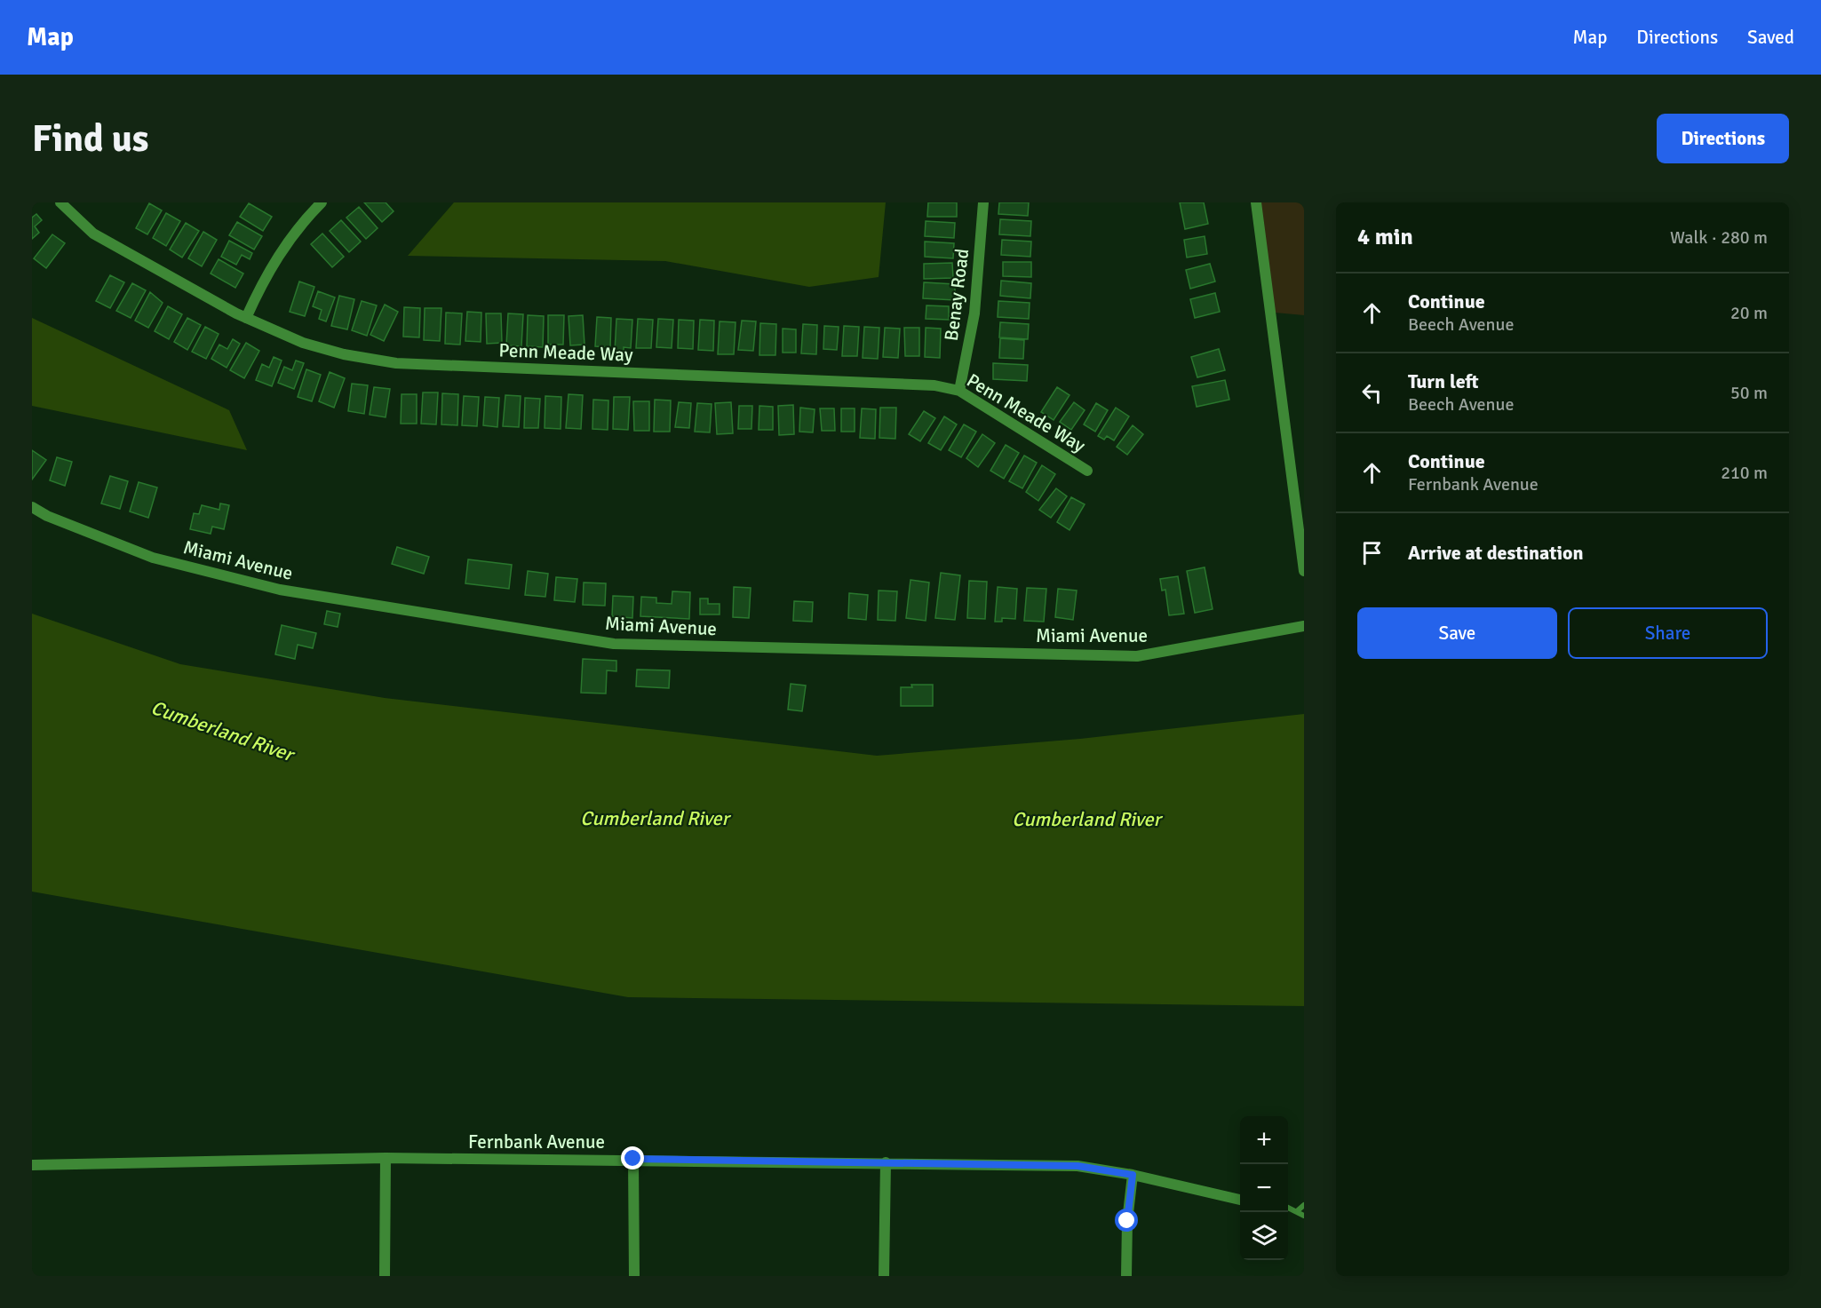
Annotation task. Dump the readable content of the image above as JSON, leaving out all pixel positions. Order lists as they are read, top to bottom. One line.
{"streets":{"street":["Benay Road","Penn Meade Way","Miami Avenue","Fernbank Avenue"]},"crossings":[["Benay Road","Penn Meade Way"]],"water":["Cumberland River"],"page":{"header":"Map","nav":["Map","Directions","Saved"],"buttons":["Directions",["Save","Share"]],"title":"Find us","heading":["4 min","Walk · 280 m"],"list":[["Continue","Beech Avenue","20 m"],["Turn left","Beech Avenue","50 m"],["Continue","Fernbank Avenue","210 m"],"Arrive at destination"],"map_buttons":["+","−"]}}
